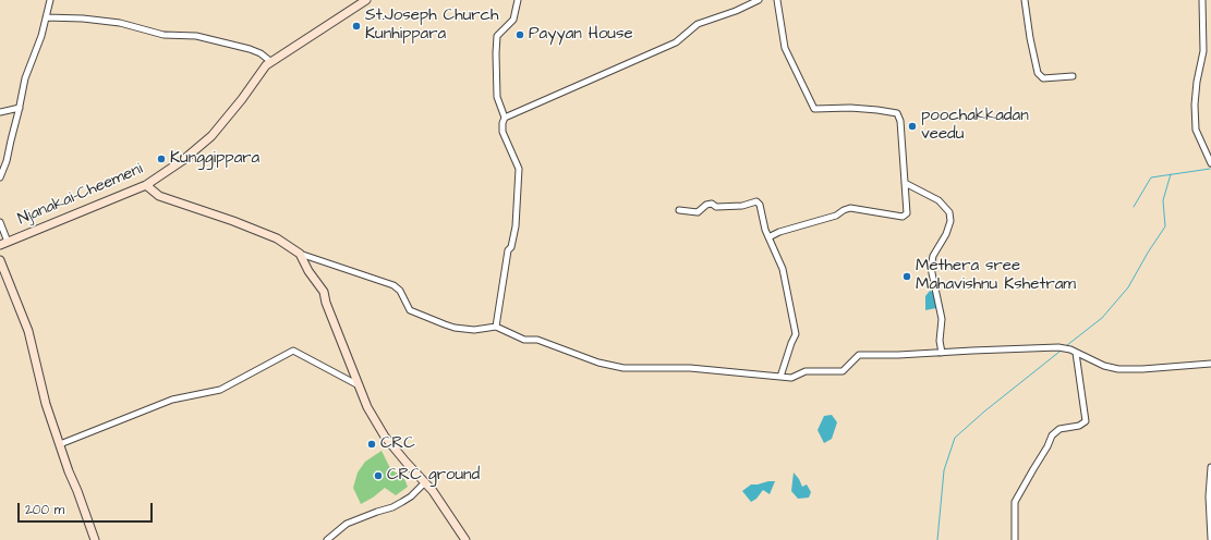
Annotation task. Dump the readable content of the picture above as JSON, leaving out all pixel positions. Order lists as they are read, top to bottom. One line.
{"streets":{"main road":["Njanakai-Cheemeni"]},"places":["St.Joseph Church Kunhippara","Payyan House","poochakkadan veedu","Kunggippara","Methera sree Mahavishnu Kshetram","CRC","CRC ground"],"scale_bar":"200 m"}
